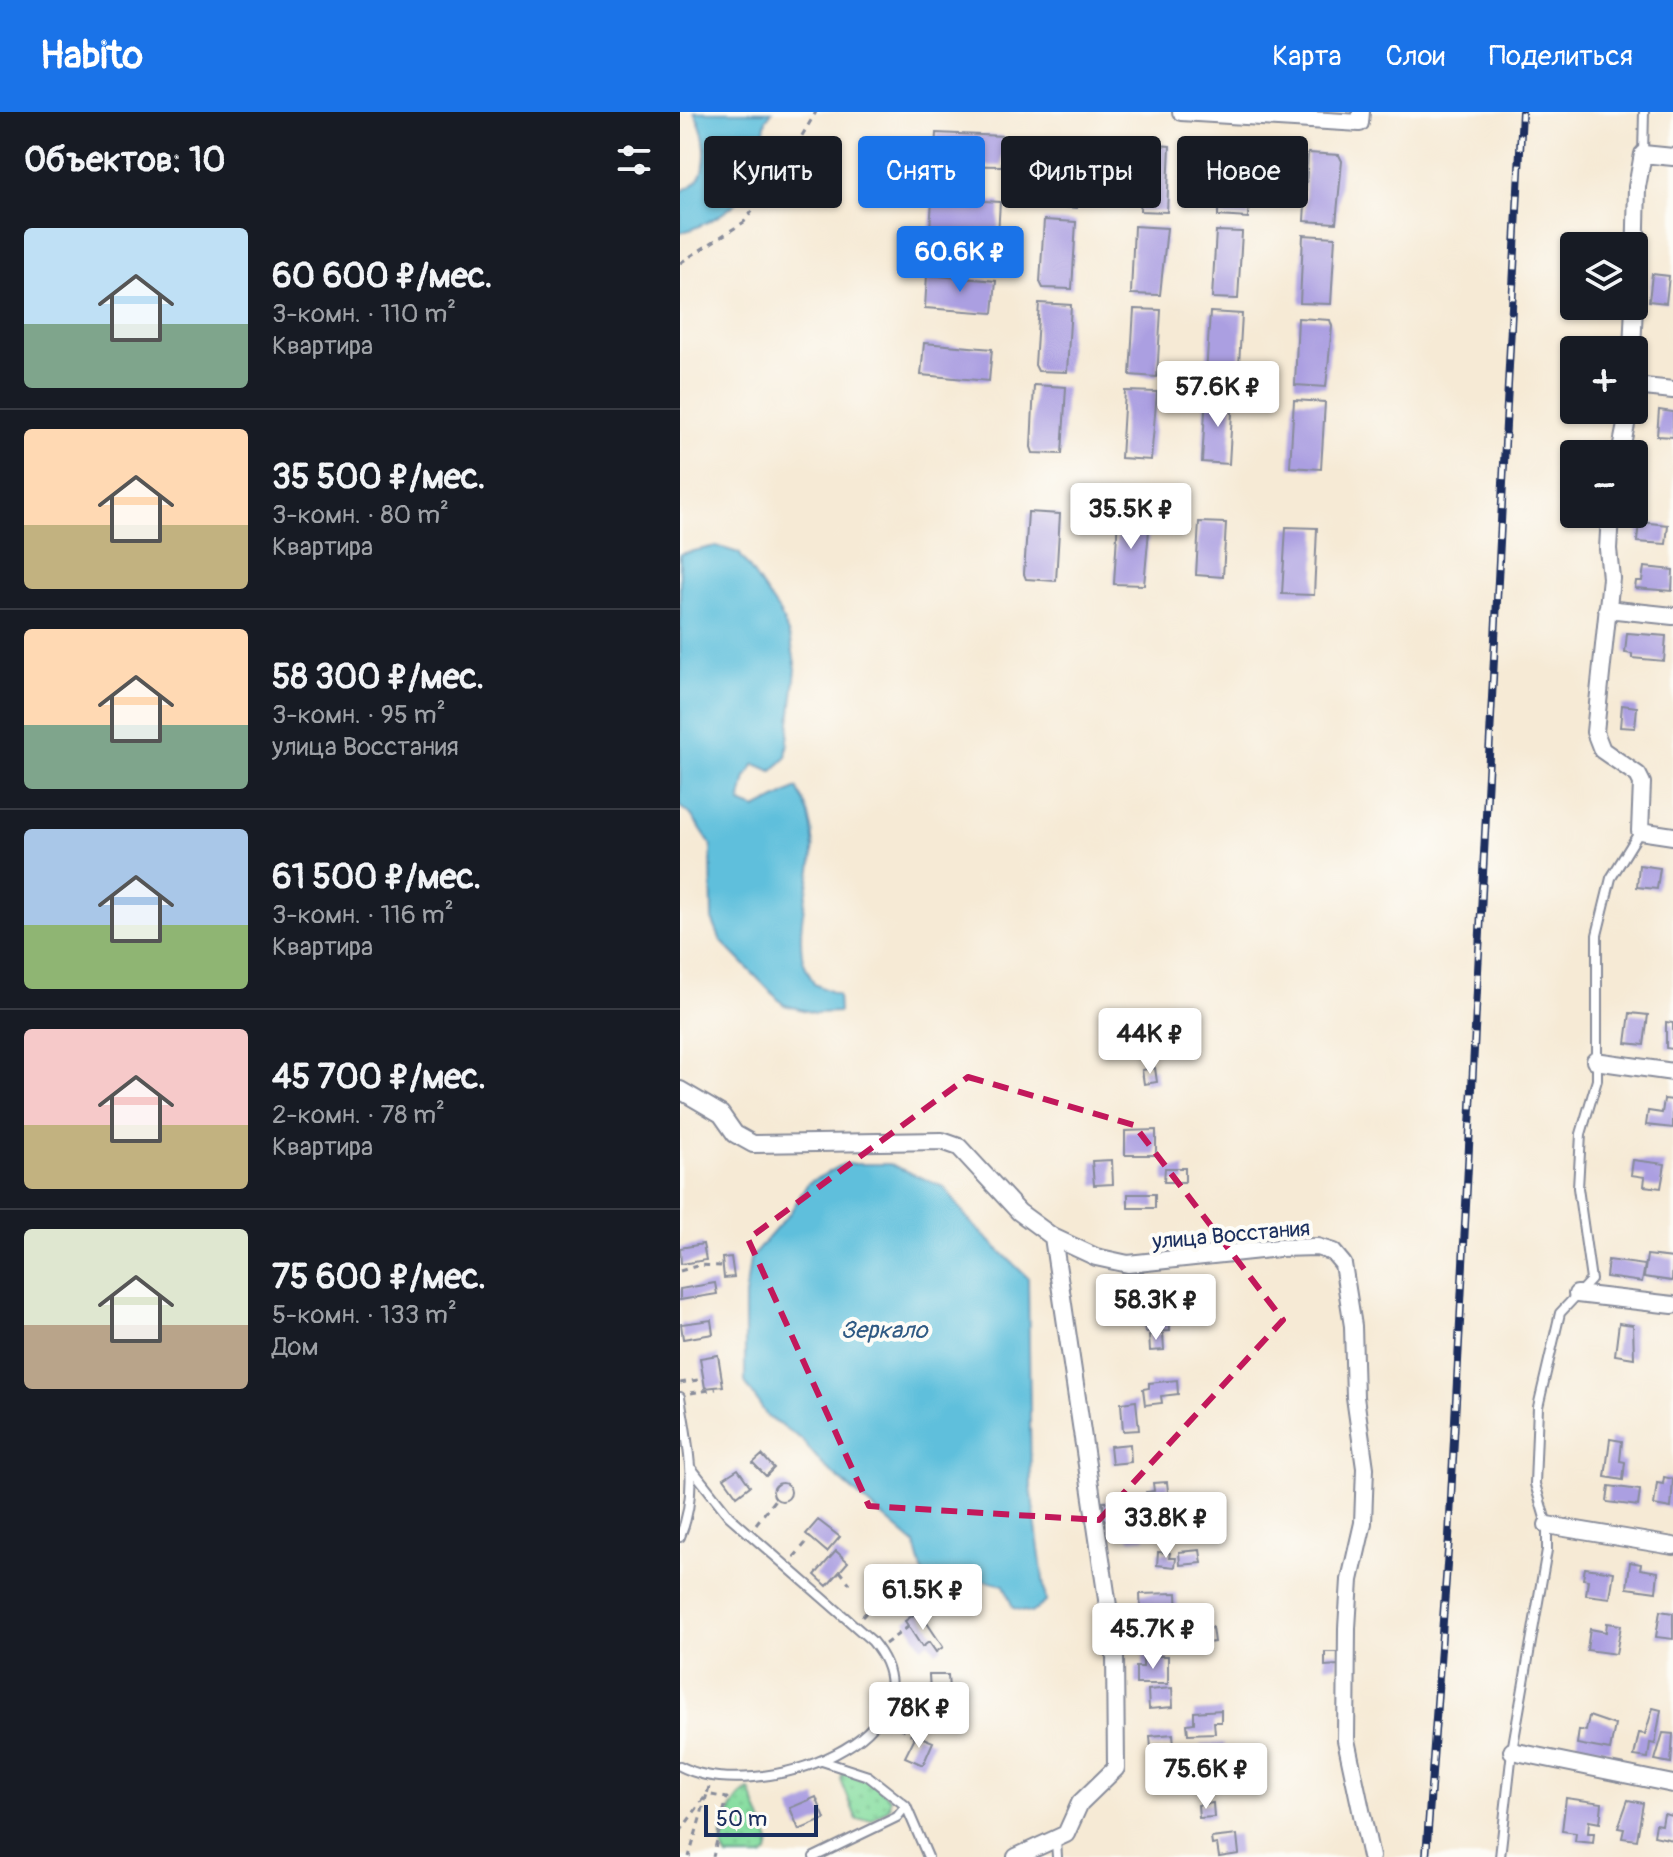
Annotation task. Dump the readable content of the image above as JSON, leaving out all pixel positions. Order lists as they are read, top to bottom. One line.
{"streets":{"street":["улица Восстания"]},"water":["Зеркало"],"scale_bar":"50 m","page":{"header":"Habito","nav":["Карта","Слои","Поделиться"],"heading":"Объектов: 10","chip":["Купить","Снять","Фильтры","Новое"],"list":[{"name":"60 600 ₽/мес.","note":"3-комн. · 110 m² · Квартира"},{"name":"35 500 ₽/мес.","note":"3-комн. · 80 m² · Квартира"},{"name":"58 300 ₽/мес.","note":"3-комн. · 95 m² · улица Восстания"},{"name":"61 500 ₽/мес.","note":"3-комн. · 116 m² · Квартира"},{"name":"45 700 ₽/мес.","note":"2-комн. · 78 m² · Квартира"},{"name":"75 600 ₽/мес.","note":"5-комн. · 133 m² · Дом"}],"price":["60.6K ₽","57.6K ₽","35.5K ₽","44K ₽","58.3K ₽","33.8K ₽","61.5K ₽","45.7K ₽","78K ₽","75.6K ₽"],"map_buttons":["+","−"],"scale":"50 m"}}
